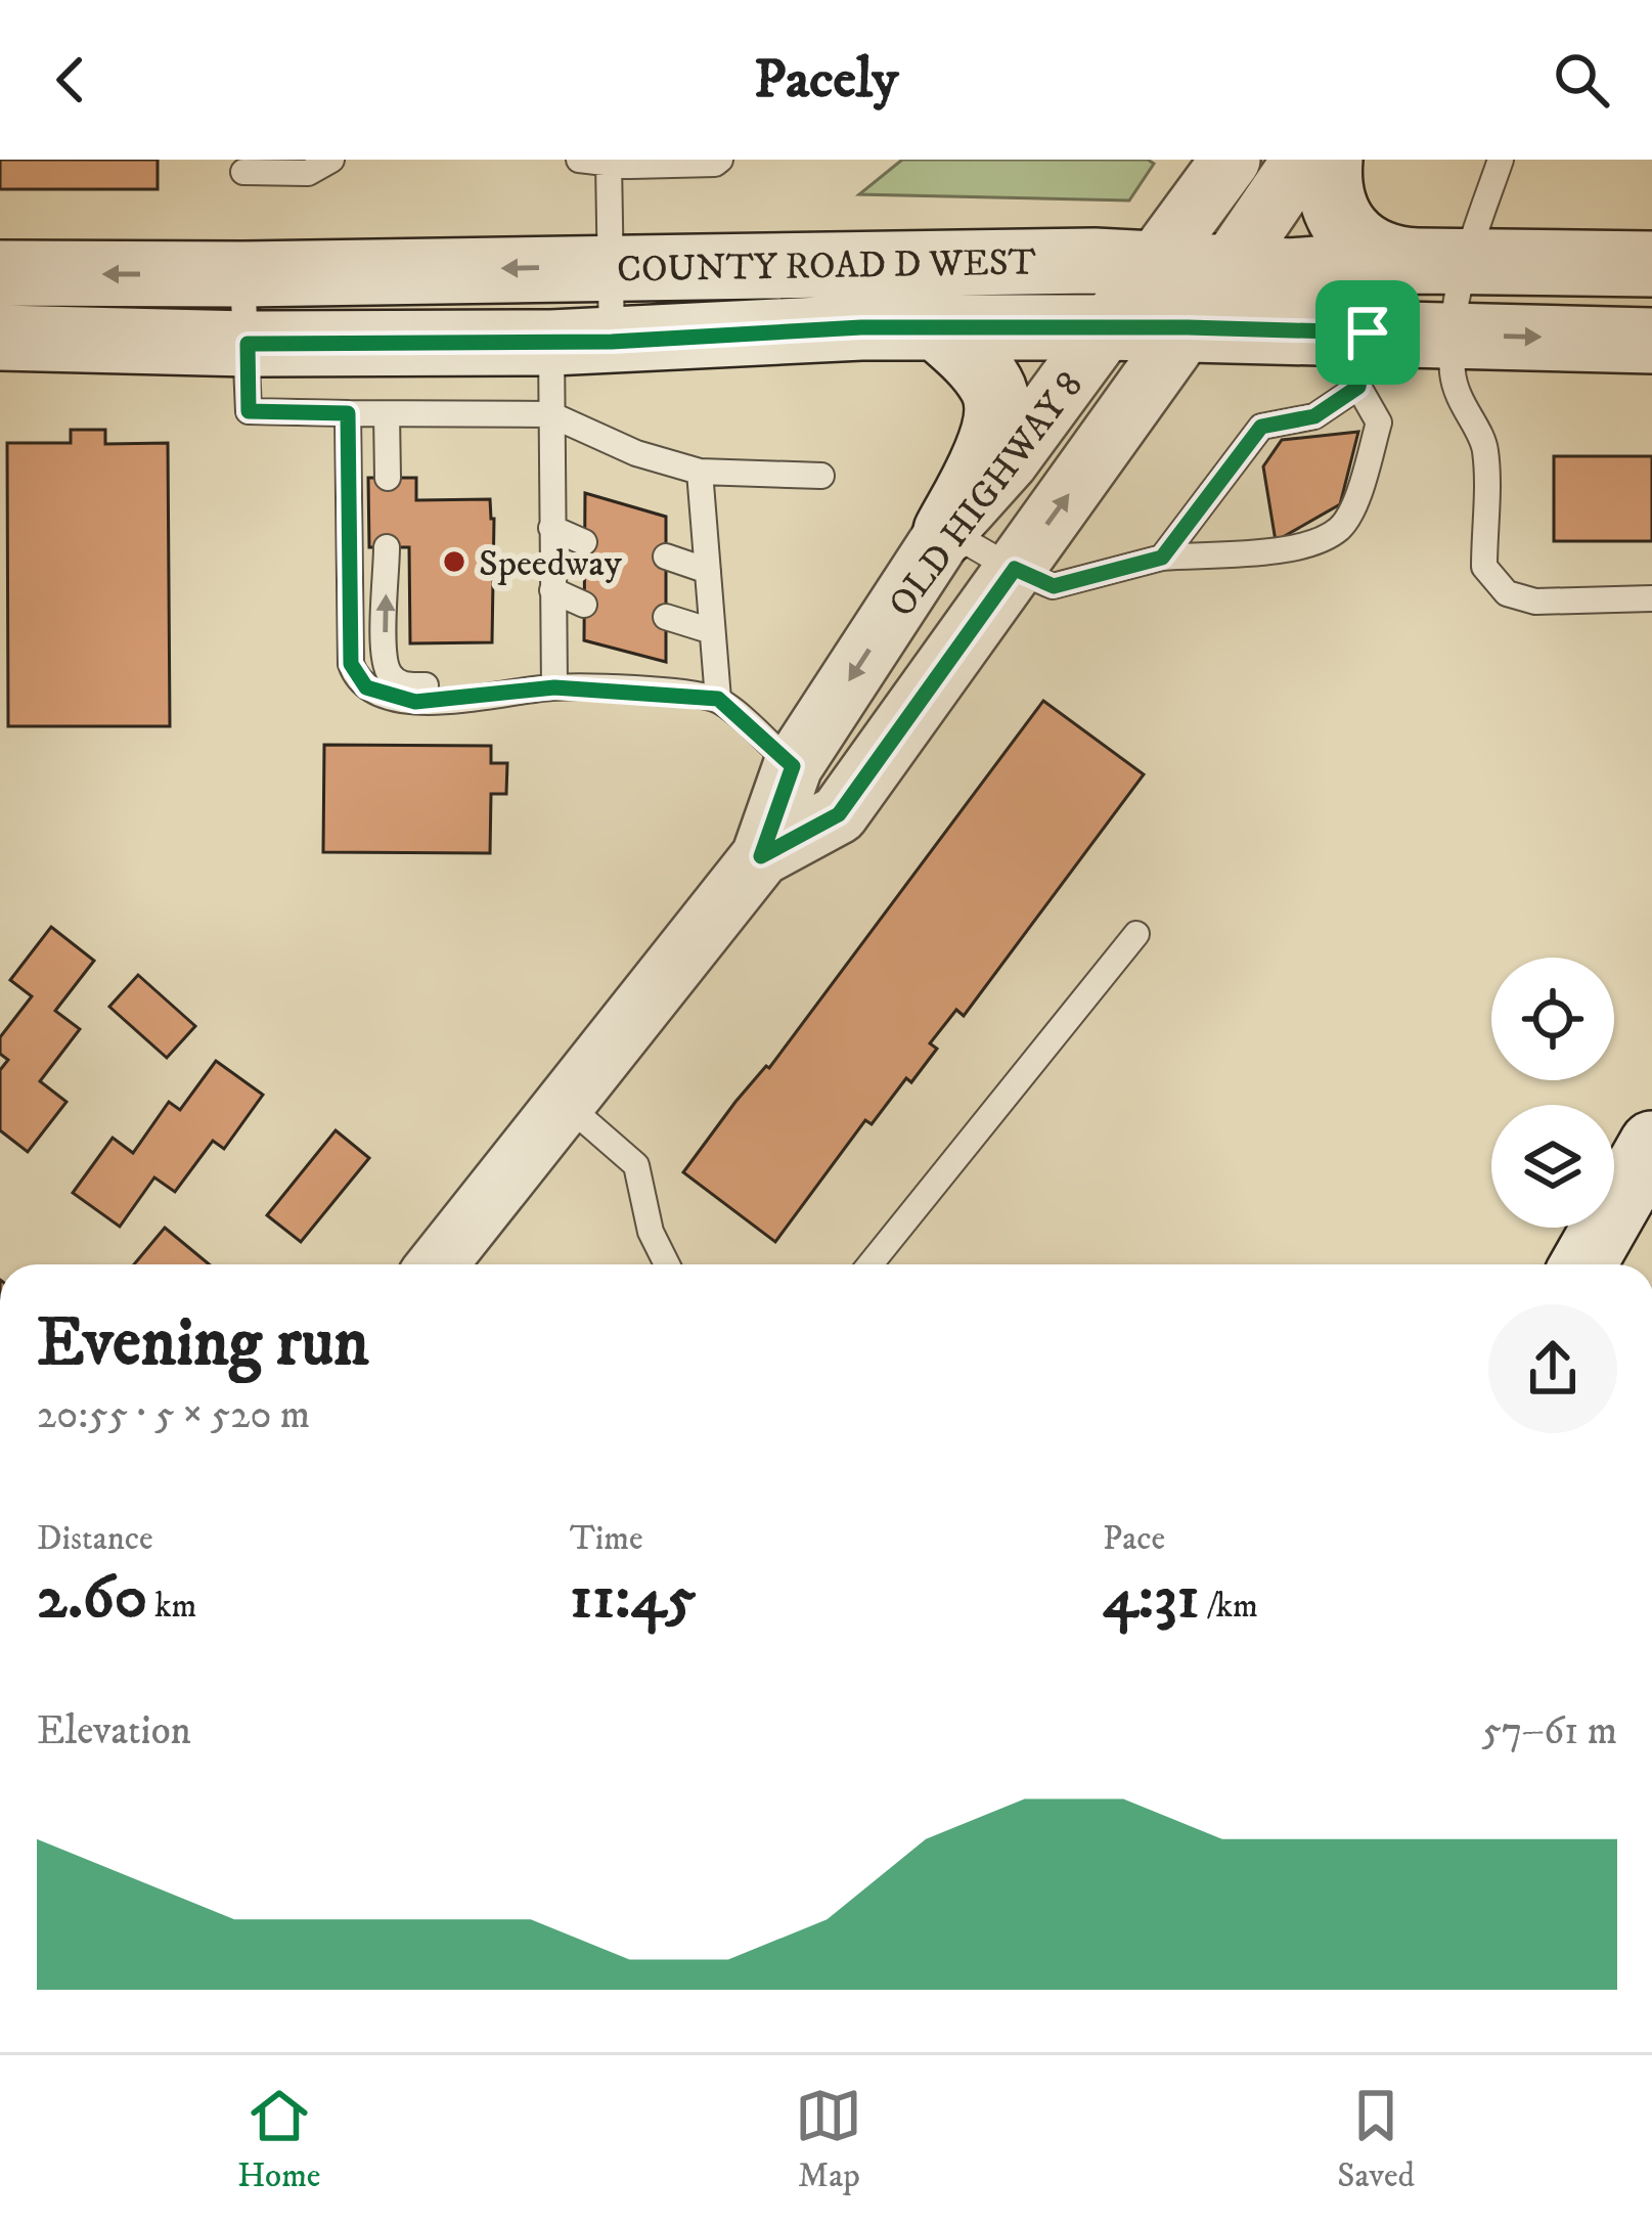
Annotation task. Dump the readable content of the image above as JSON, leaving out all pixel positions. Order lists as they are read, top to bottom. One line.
{"streets":{"main road":["COUNTY ROAD D WEST"],"street":["OLD HIGHWAY 8"]},"crossings":[["COUNTY ROAD D WEST","OLD HIGHWAY 8"]],"places":["Speedway"],"page":{"header":"Pacely","heading":["Evening run","20:55 · 5 × 520 m"],"stats":[["Distance","2.60 km"],["Time","11:45"],["Pace","4:31 /km"]],"chart":["Elevation","57–61 m"],"tabs":["Home","Map","Saved"]}}
